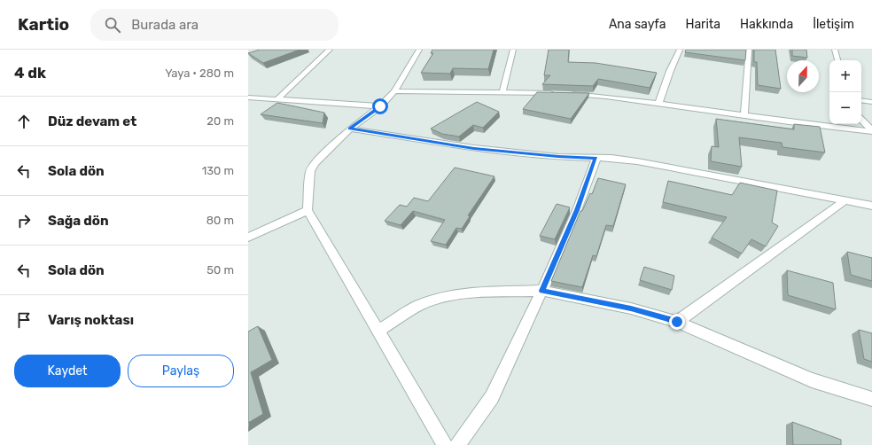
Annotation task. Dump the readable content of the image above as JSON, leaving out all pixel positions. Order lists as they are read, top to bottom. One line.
{"north":"top","page":{"header":"Kartio","search":"Burada ara","nav":["Ana sayfa","Harita","Hakkında","İletişim"],"heading":["4 dk","Yaya · 280 m"],"map_buttons":["+","−"],"list":[["Düz devam et","20 m"],["Sola dön","130 m"],["Sağa dön","80 m"],["Sola dön","50 m"],"Varış noktası"],"buttons":["Kaydet","Paylaş"]}}
